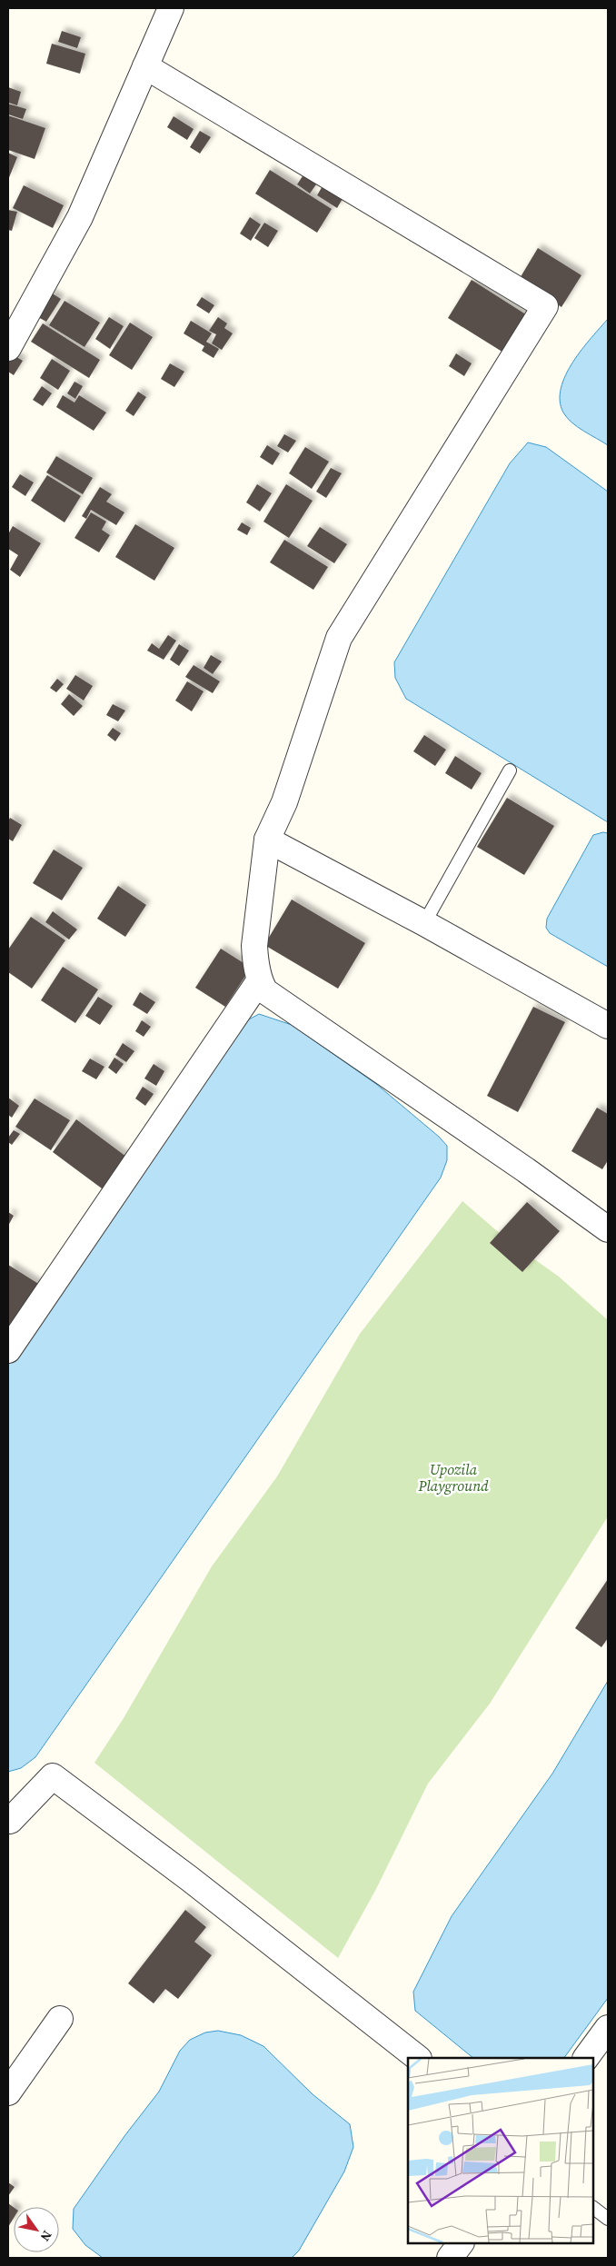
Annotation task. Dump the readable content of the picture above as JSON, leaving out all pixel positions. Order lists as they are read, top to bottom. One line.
{"parks":["Upozila Playground"],"north":"bottom right"}
